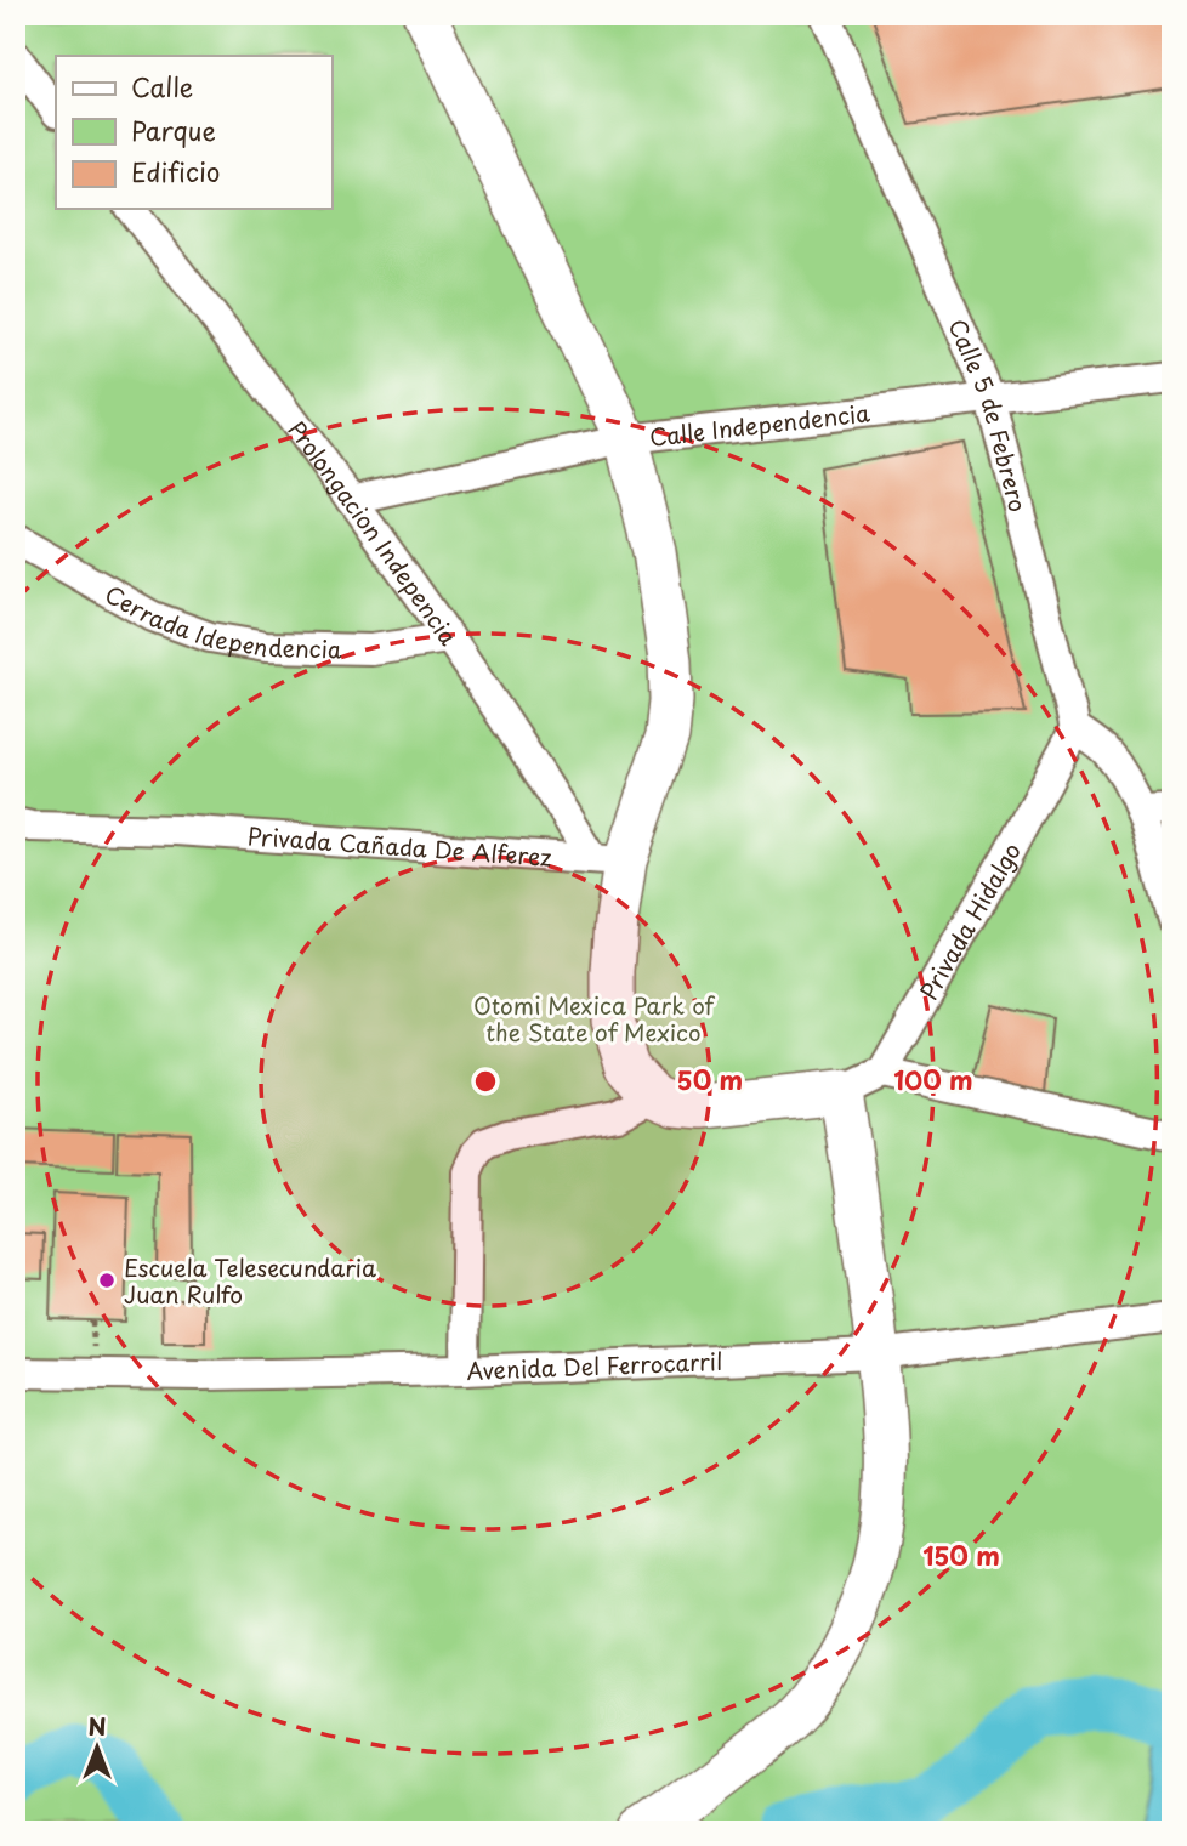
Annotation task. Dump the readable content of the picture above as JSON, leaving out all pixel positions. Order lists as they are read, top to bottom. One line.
{"streets":{"street":["Calle 5 de Febrero","Calle Independencia","Prolongacion Indepencia","Cerrada Idependencia","Privada Cañada De Alferez","Privada Hidalgo","Avenida Del Ferrocarril"]},"crossings":[["Calle 5 de Febrero","Calle Independencia"],["Calle 5 de Febrero","Privada Hidalgo"],["Calle Independencia","Prolongacion Indepencia"],["Prolongacion Indepencia","Cerrada Idependencia"],["Prolongacion Indepencia","Privada Cañada De Alferez"]],"parks":["Otomi Mexica Park of the State of Mexico"],"places":["Escuela Telesecundaria Juan Rulfo"],"legend":["Calle","Parque","Edificio"],"north":"top","rings":["50 m","100 m","150 m"]}
